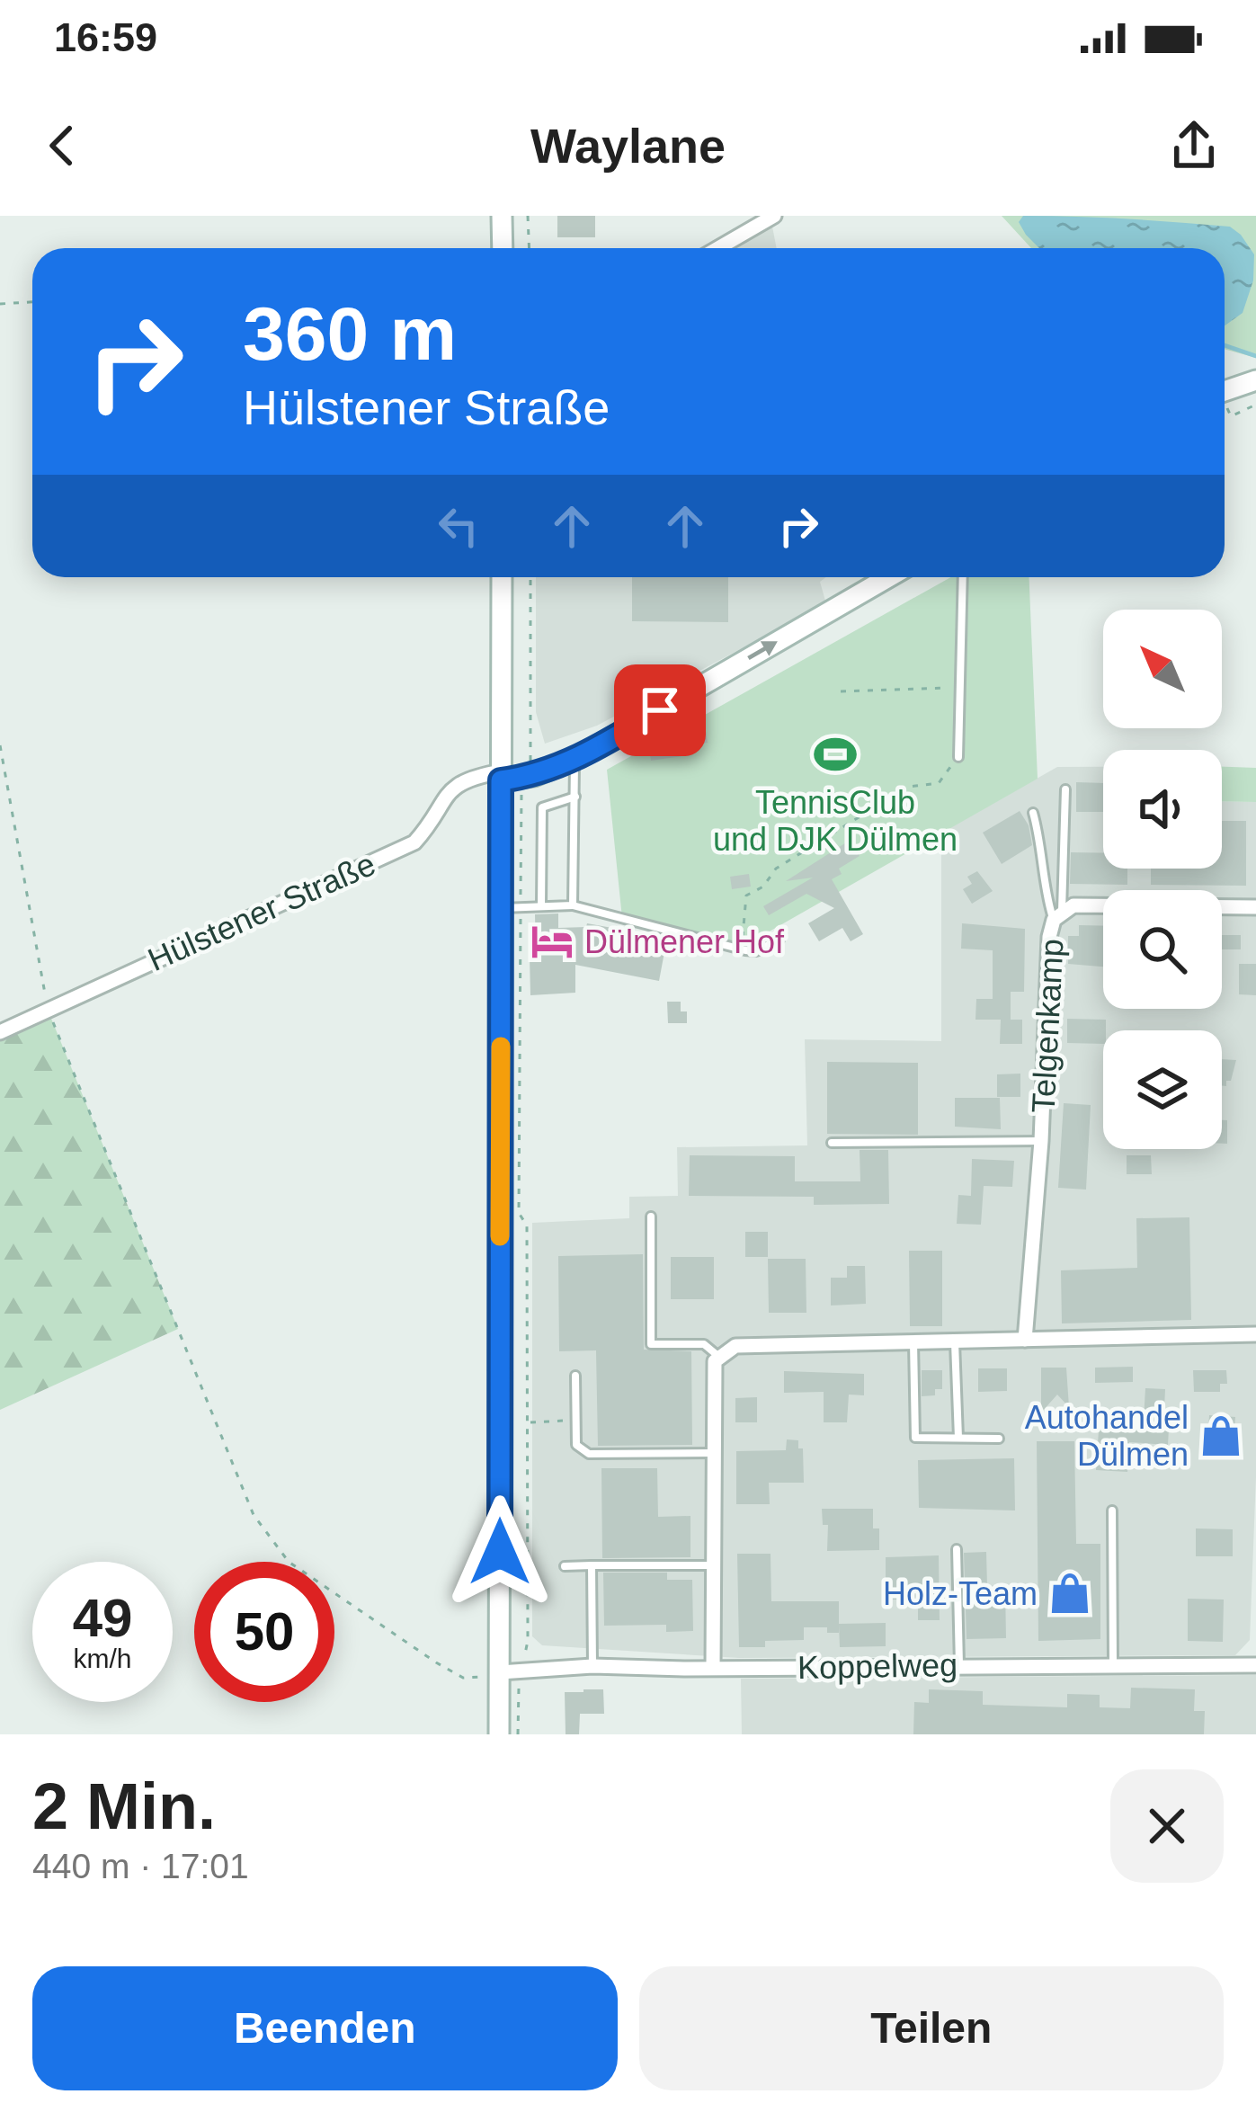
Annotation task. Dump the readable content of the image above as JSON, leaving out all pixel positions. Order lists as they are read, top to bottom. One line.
{"streets":{"main road":["Hülstener Straße"],"street":["Telgenkamp","Koppelweg"]},"one_way":["Hülstener Straße"],"places":{"sports":["TennisClub und DJK Dülmen"],"hotel":["Dülmener Hof"],"shop":["Autohandel Dülmen","Holz-Team"]},"north":"top left","page":{"status":"16:59","header":"Waylane","turn":["360 m","Hülstener Straße"],"speed":"49 km/h","limit":"50","heading":["2 Min.","440 m · 17:01"],"buttons":["Beenden","Teilen"]}}
